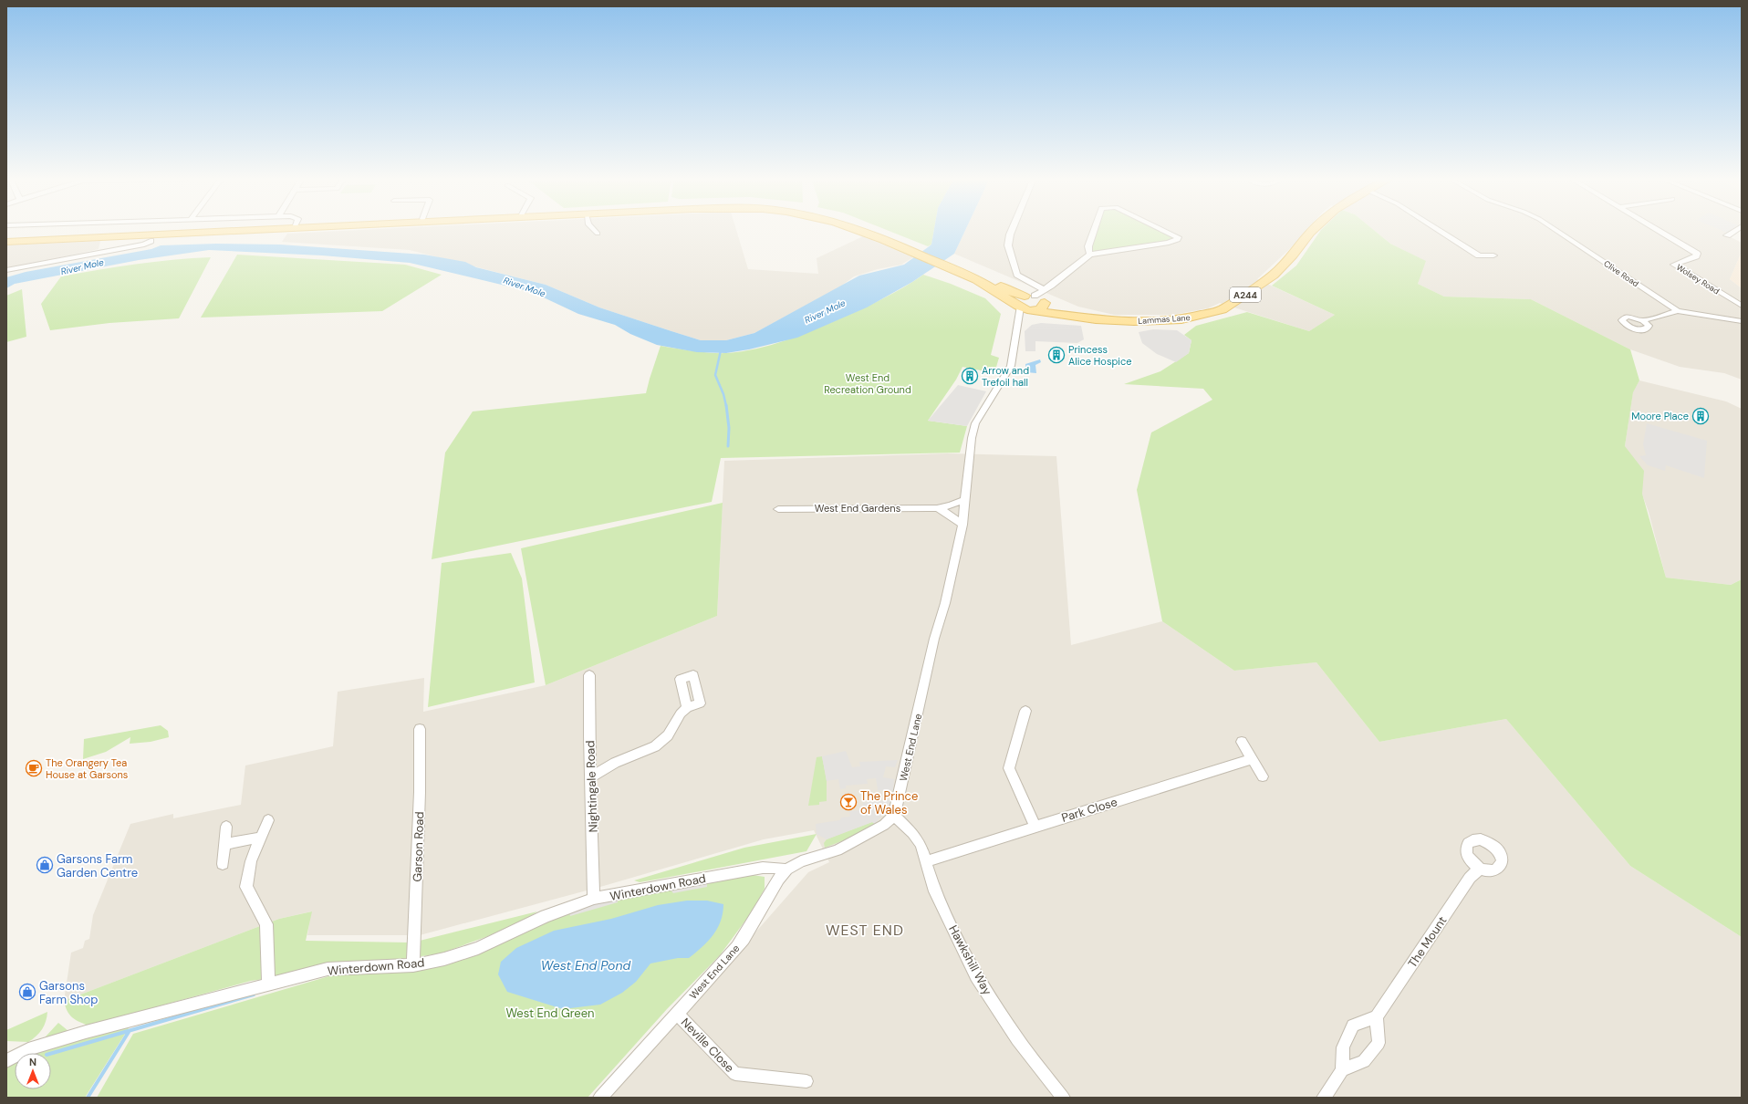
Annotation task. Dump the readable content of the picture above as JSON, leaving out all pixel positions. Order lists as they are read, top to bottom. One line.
{"streets":{"main road":["A244","Lammas Lane"],"street":["Clive Road","Wolsey Road","West End Gardens","West End Lane","Nightingale Road","Park Close","Garson Road","Winterdown Road","The Mount","Hawkshill Way","Neville Close"]},"crossings":[["A244","Lammas Lane"],["Lammas Lane","West End Lane"],["West End Gardens","West End Lane"],["West End Lane","Winterdown Road"],["West End Lane","Hawkshill Way"],["West End Lane","Neville Close"],["Nightingale Road","Winterdown Road"],["Park Close","Hawkshill Way"],["Garson Road","Winterdown Road"]],"districts":["WEST END"],"water":["River Mole","West End Pond"],"parks":["West End Recreation Ground","West End Green"],"places":{"building":["Princess Alice Hospice","Arrow and Trefoil hall","Moore Place"],"cafe":["The Orangery Tea House at Garsons"],"bar":["The Prince of Wales"],"shop":["Garsons Farm Garden Centre","Garsons Farm Shop"]},"north":"top"}
